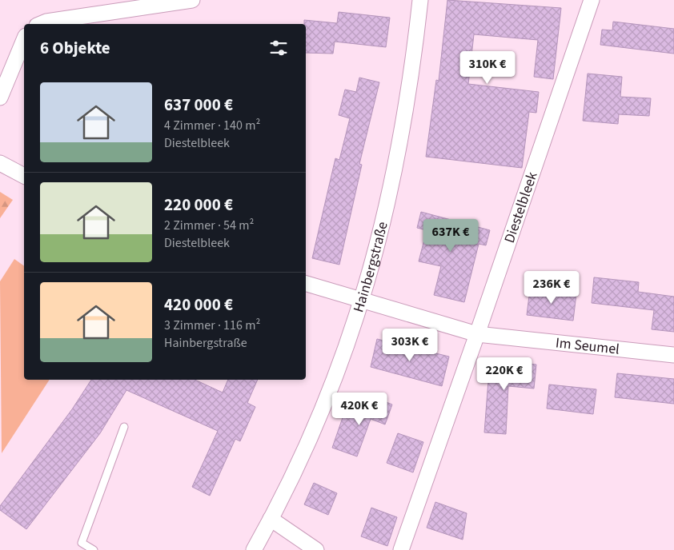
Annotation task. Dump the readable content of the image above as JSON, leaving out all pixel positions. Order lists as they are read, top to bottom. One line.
{"streets":{"street":["Diestelbleek","Hainbergstraße","Im Seumel"]},"crossings":[["Diestelbleek","Im Seumel"],["Hainbergstraße","Im Seumel"]],"page":{"heading":"6 Objekte","price":["310K €","637K €","236K €","303K €","220K €","420K €"],"list":[{"name":"637 000 €","note":"4 Zimmer · 140 m² · Diestelbleek"},{"name":"220 000 €","note":"2 Zimmer · 54 m² · Diestelbleek"},{"name":"420 000 €","note":"3 Zimmer · 116 m² · Hainbergstraße"}]}}
